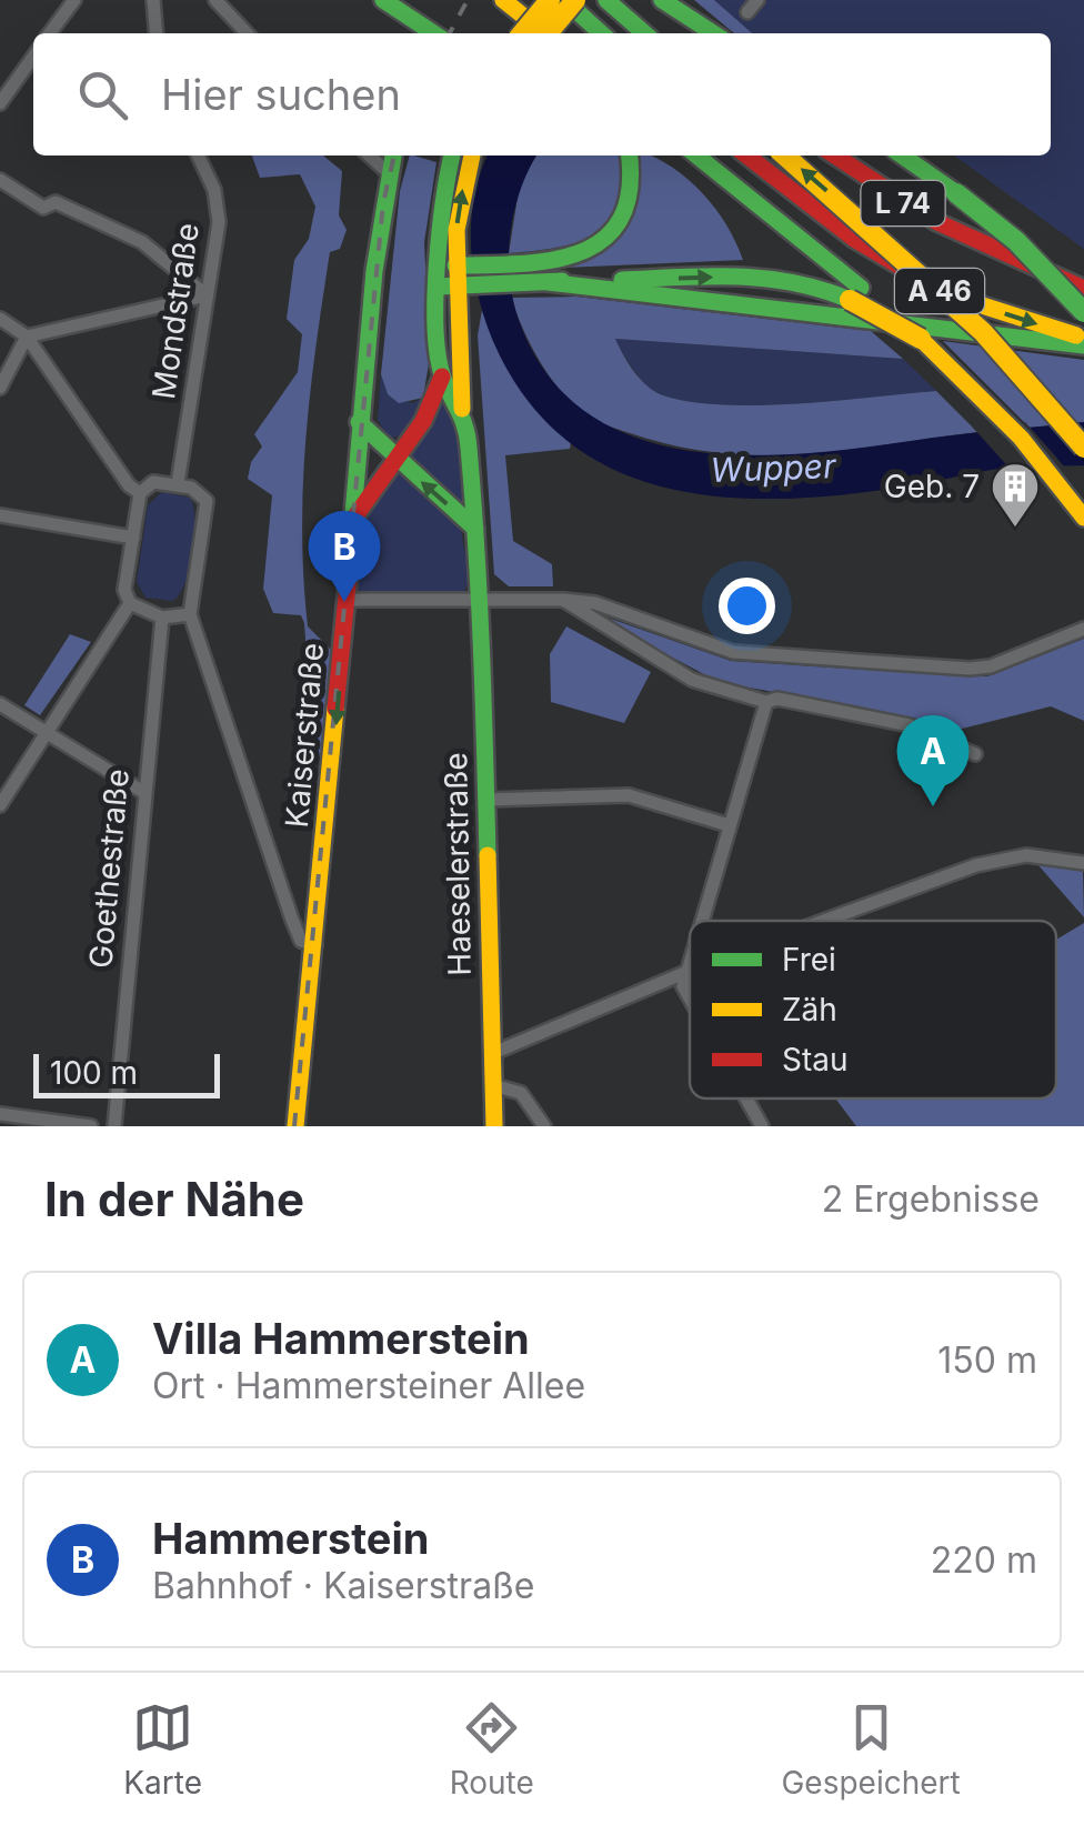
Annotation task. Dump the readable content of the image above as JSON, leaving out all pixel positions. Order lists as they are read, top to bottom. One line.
{"streets":{"main road":["L 74","A 46","Kaiserstraße","Haeselerstraße"],"street":["Mondstraße","Goethestraße"]},"one_way":["Kaiserstraße"],"water":["Wupper"],"places":{"building":["Geb. 7"]},"legend":["Frei","Zäh","Stau"],"scale_bar":"100 m","page":{"search":"Hier suchen","pins":["B","A"],"scale":"100 m","heading":["In der Nähe","2 Ergebnisse"],"list":[{"mark":"A","name":"Villa Hammerstein","note":"Ort · Hammersteiner Allee","value":"150 m"},{"mark":"B","name":"Hammerstein","note":"Bahnhof · Kaiserstraße","value":"220 m"}],"nav":["Karte","Route","Gespeichert"]}}
